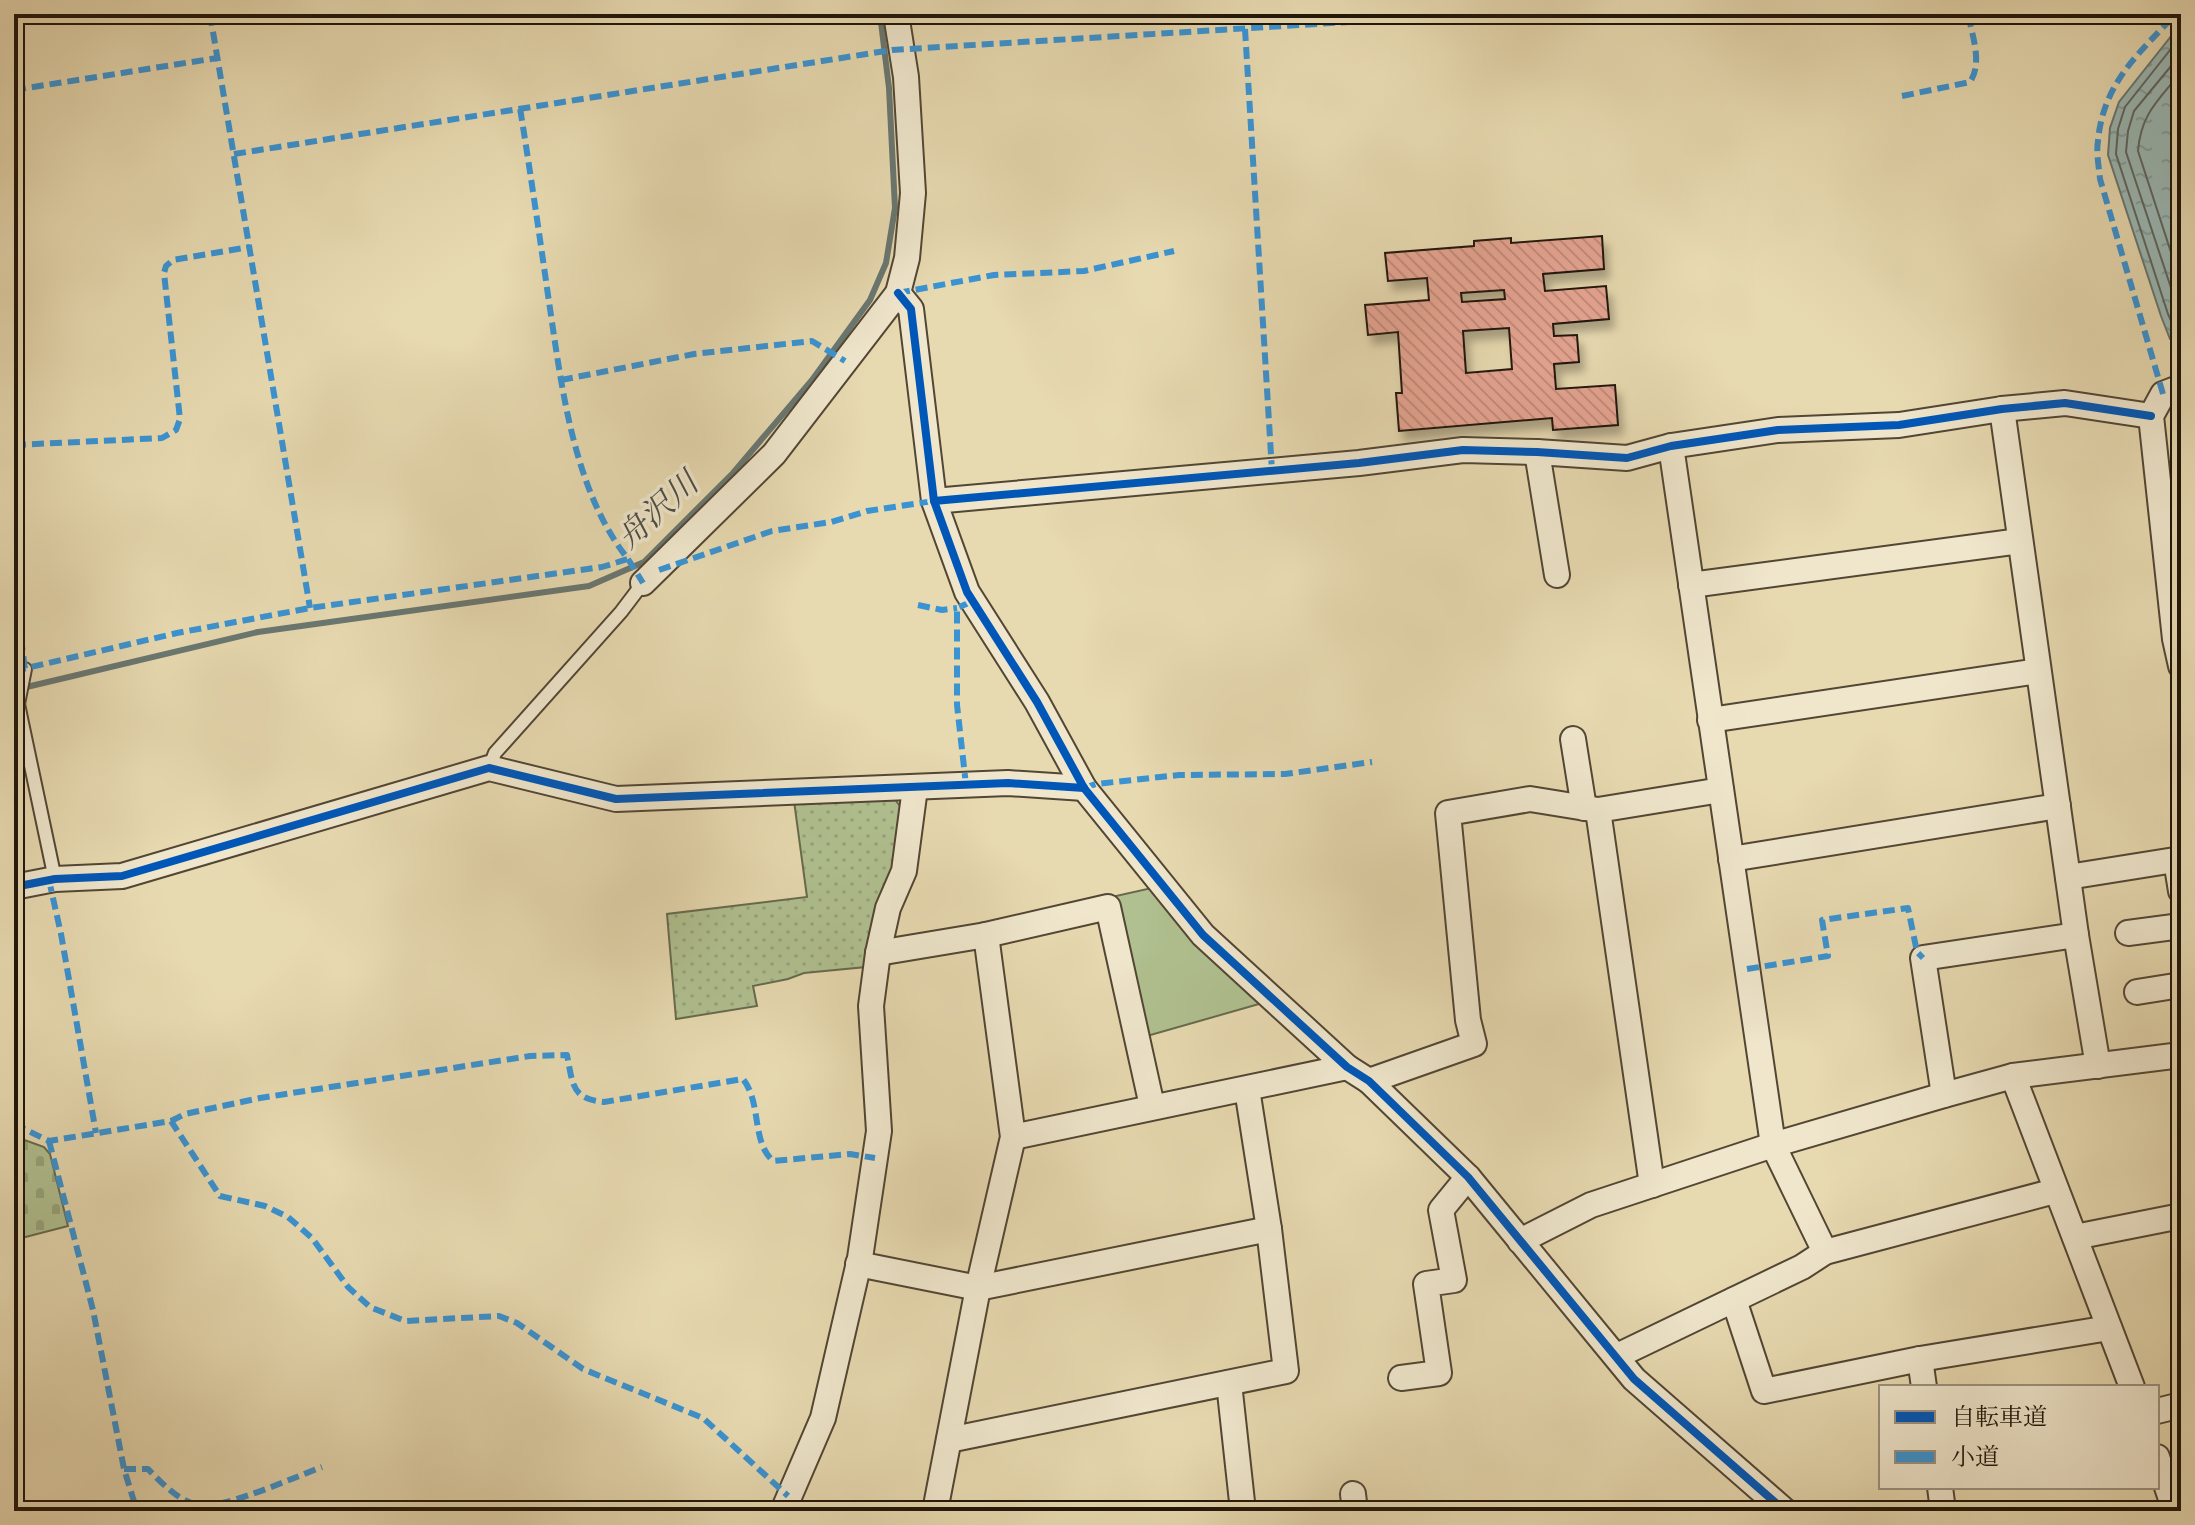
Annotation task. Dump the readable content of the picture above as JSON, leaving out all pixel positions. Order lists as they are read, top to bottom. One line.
{"water":["舟沢川"],"legend":["自転車道","小道"]}
